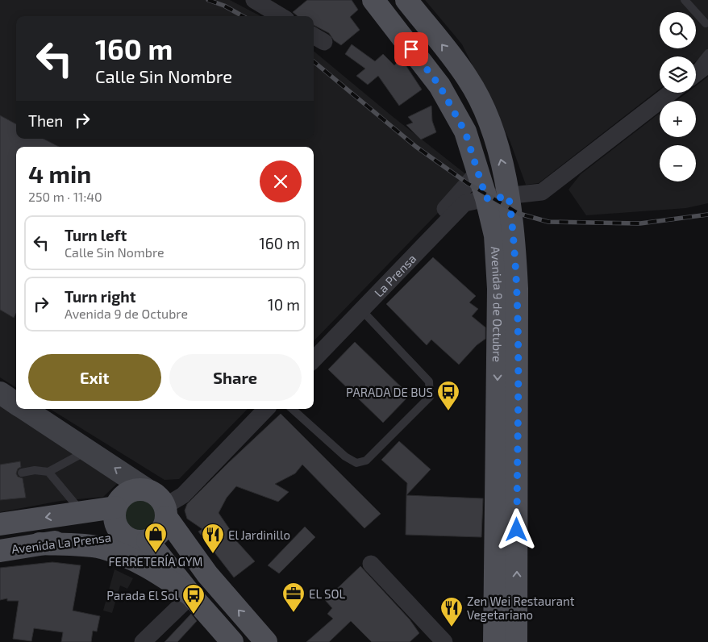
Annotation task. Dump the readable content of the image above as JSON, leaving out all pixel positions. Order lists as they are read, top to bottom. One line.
{"streets":{"main road":["Avenida 9 de Octubre","Avenida La Prensa"],"street":["La Prensa"]},"crossings":[["La Prensa","Avenida 9 de Octubre"]],"places":{"bus stop":["PARADA DE BUS","Parada El Sol"],"shop":["FERRETERÍA GYM"],"restaurant":["El Jardinillo","Zen Wei Restaurant Vegetariano"],"office":["EL SOL"]},"page":{"map_buttons":["+","−"],"turn":["160 m","Calle Sin Nombre"],"then":"Then","heading":["4 min","250 m · 11:40"],"list":[{"name":"Turn left","note":"Calle Sin Nombre","value":"160 m"},{"name":"Turn right","note":"Avenida 9 de Octubre","value":"10 m"}],"buttons":["Exit","Share"]}}
